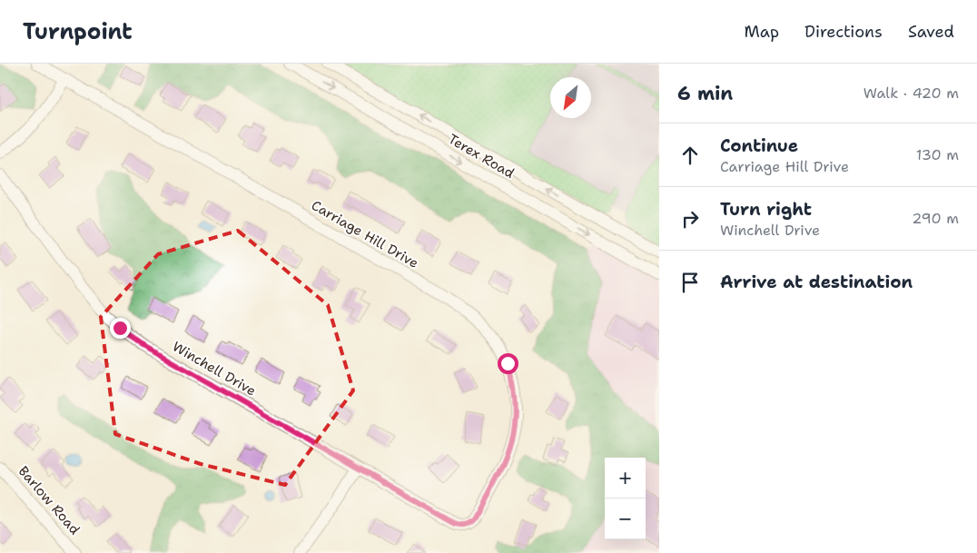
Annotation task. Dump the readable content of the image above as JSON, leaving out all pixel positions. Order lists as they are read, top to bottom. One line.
{"streets":{"street":["Terex Road","Carriage Hill Drive","Winchell Drive","Barlow Road"]},"crossings":[["Carriage Hill Drive","Winchell Drive"]],"north":"bottom left","page":{"header":"Turnpoint","nav":["Map","Directions","Saved"],"heading":["6 min","Walk · 420 m"],"list":[["Continue","Carriage Hill Drive","130 m"],["Turn right","Winchell Drive","290 m"],"Arrive at destination"],"map_buttons":["+","−"]}}
